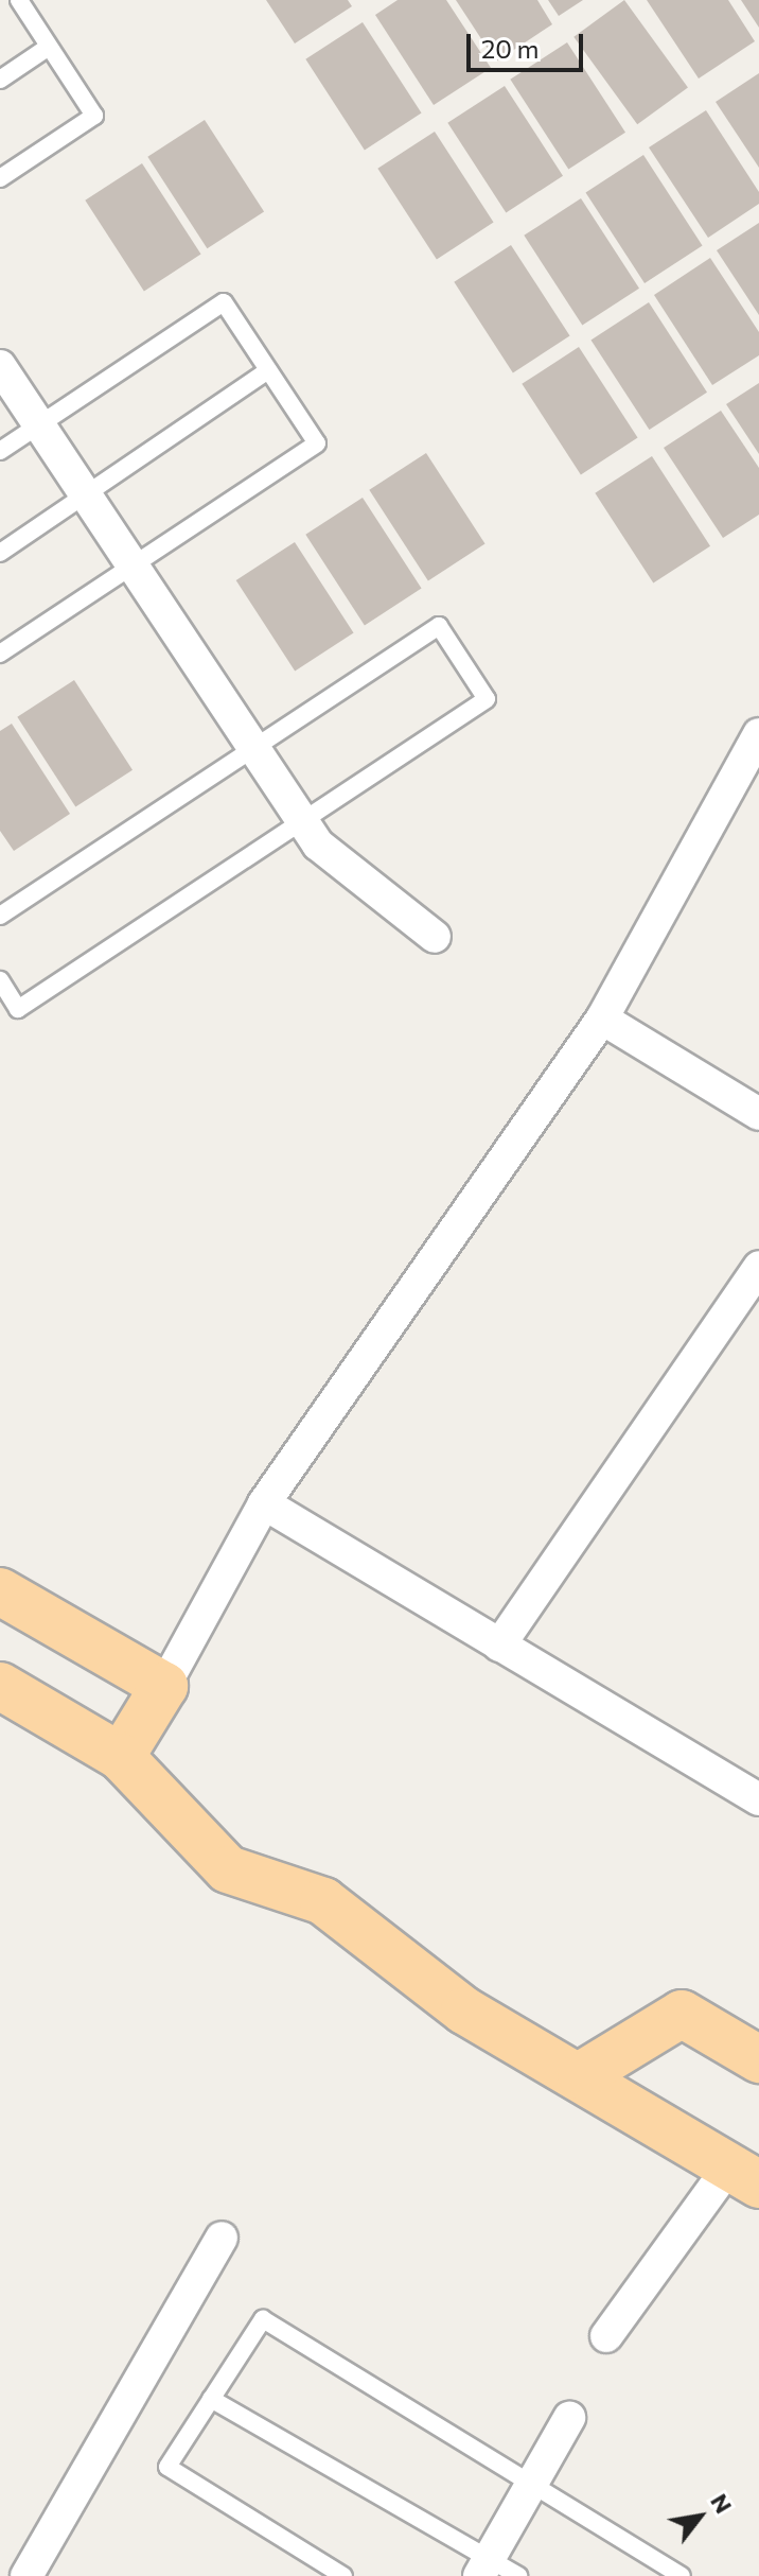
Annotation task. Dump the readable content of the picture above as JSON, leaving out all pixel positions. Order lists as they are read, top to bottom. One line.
{"scale_bar":"20 m","north":"top right"}
